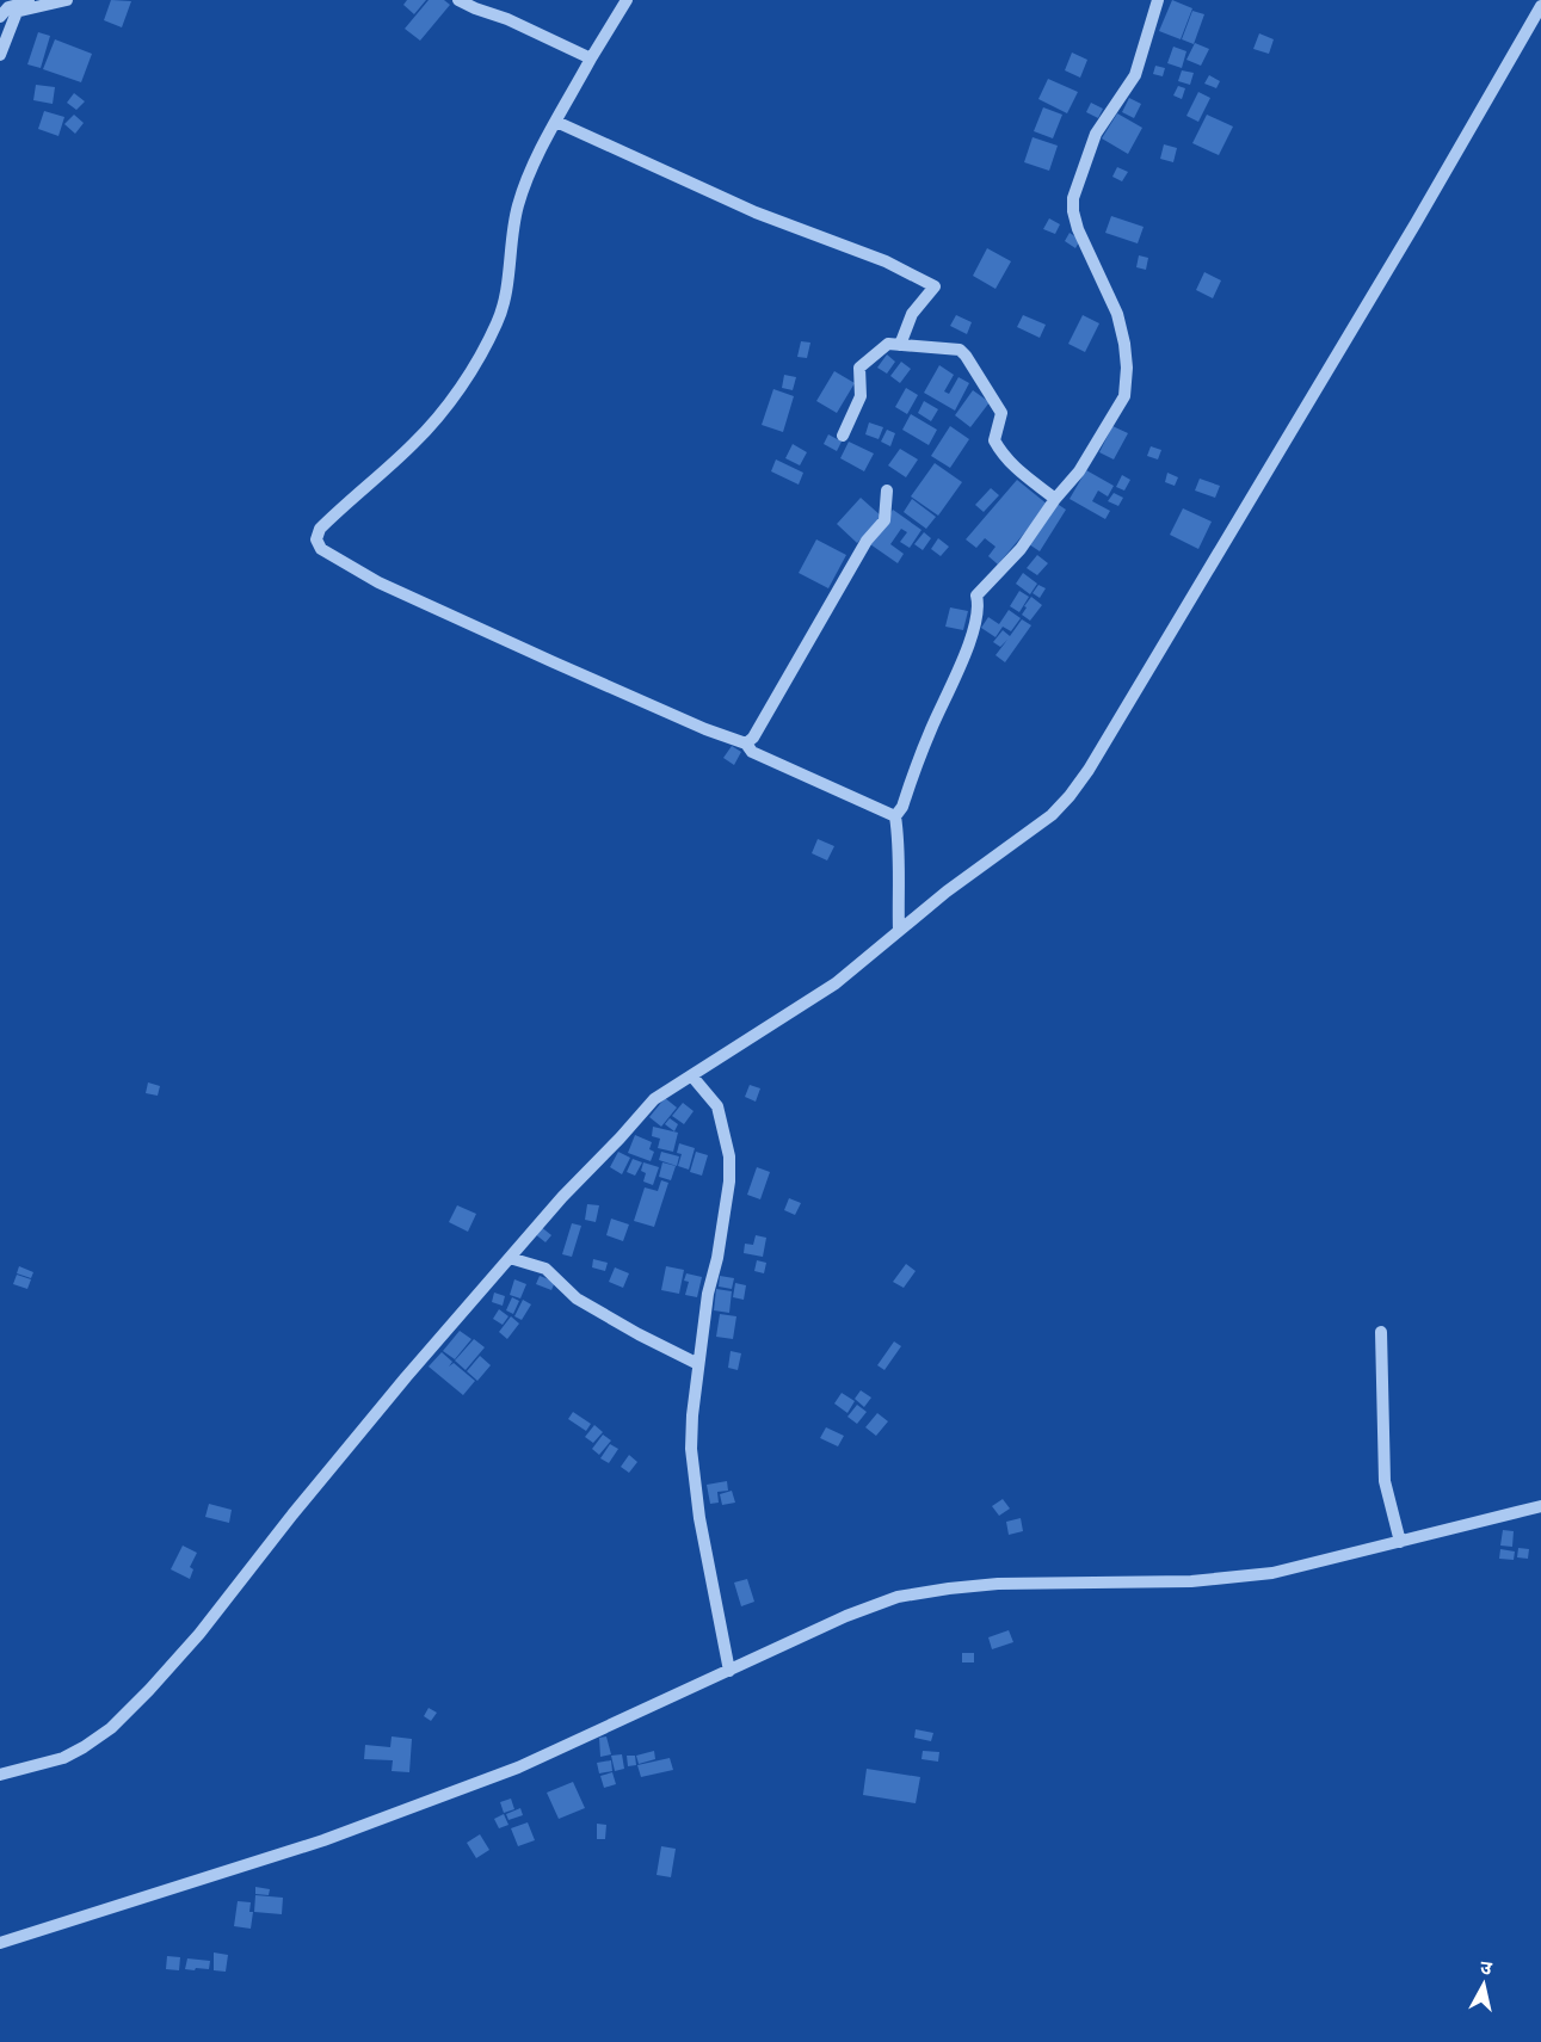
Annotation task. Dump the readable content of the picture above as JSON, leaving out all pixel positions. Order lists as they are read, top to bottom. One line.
{"north":"top"}
